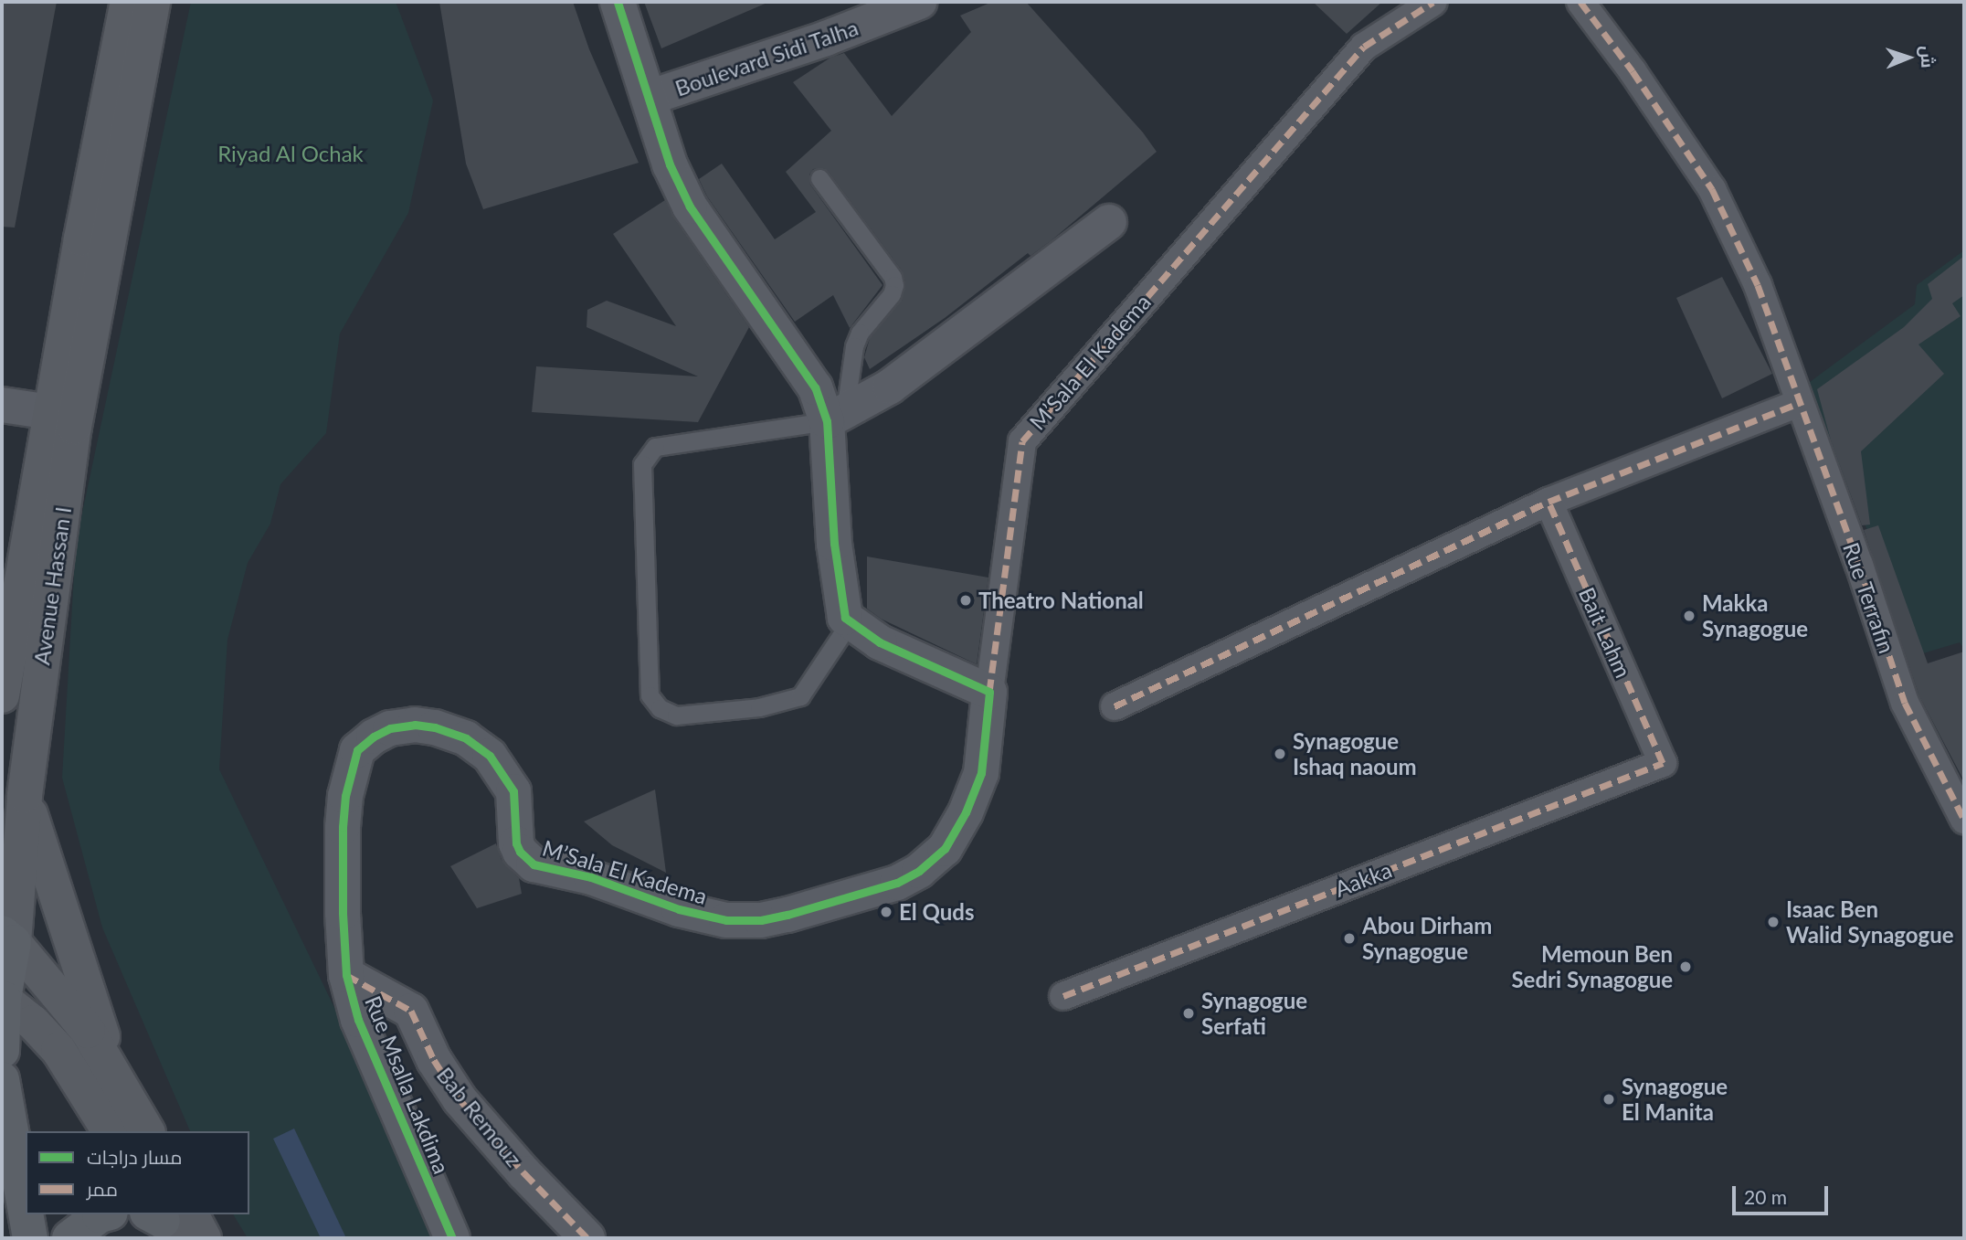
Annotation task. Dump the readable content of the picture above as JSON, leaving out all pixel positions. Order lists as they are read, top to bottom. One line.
{"streets":{"main road":["Avenue Hassan I"],"street":["Boulevard Sidi Talha","M’Sala El Kadema","Rue Terrafin","Bait Lahm","Aakka","Rue Msalla Lakdima","Bab Remouz"]},"crossings":[["M’Sala El Kadema","Rue Msalla Lakdima"],["Bait Lahm","Aakka"],["Rue Msalla Lakdima","Bab Remouz"]],"parks":["Riyad Al Ochak"],"places":["Theatro National","Makka Synagogue","Synagogue Ishaq naoum","El Quds","Isaac Ben Walid Synagogue","Abou Dirham Synagogue","Memoun Ben Sedri Synagogue","Synagogue Serfati","Synagogue El Manita"],"legend":["مسار دراجات","ممر"],"scale_bar":"20 m","north":"right"}
